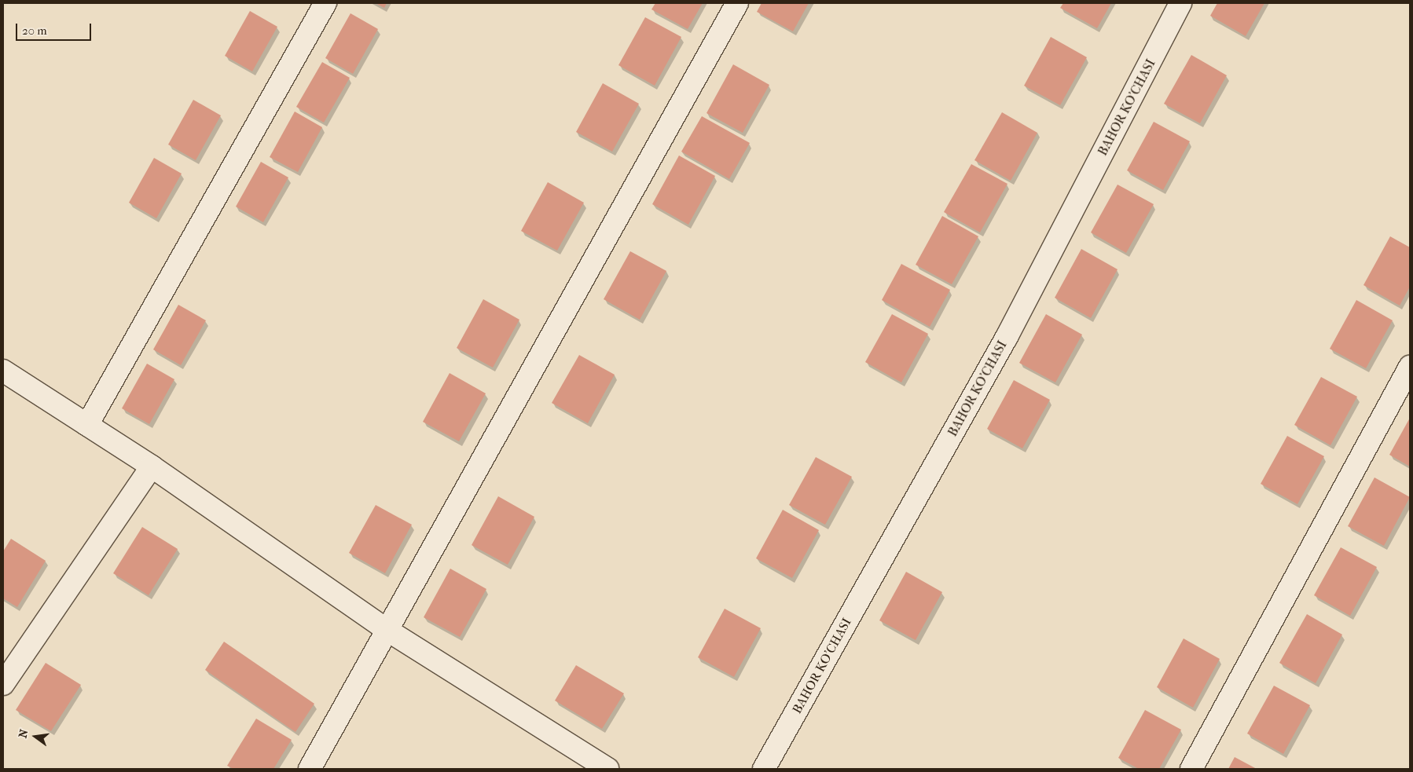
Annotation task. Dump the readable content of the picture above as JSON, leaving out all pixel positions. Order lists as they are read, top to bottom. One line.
{"streets":{"street":["BAHOR KO'CHASI"]},"scale_bar":"20 m","north":"left"}
